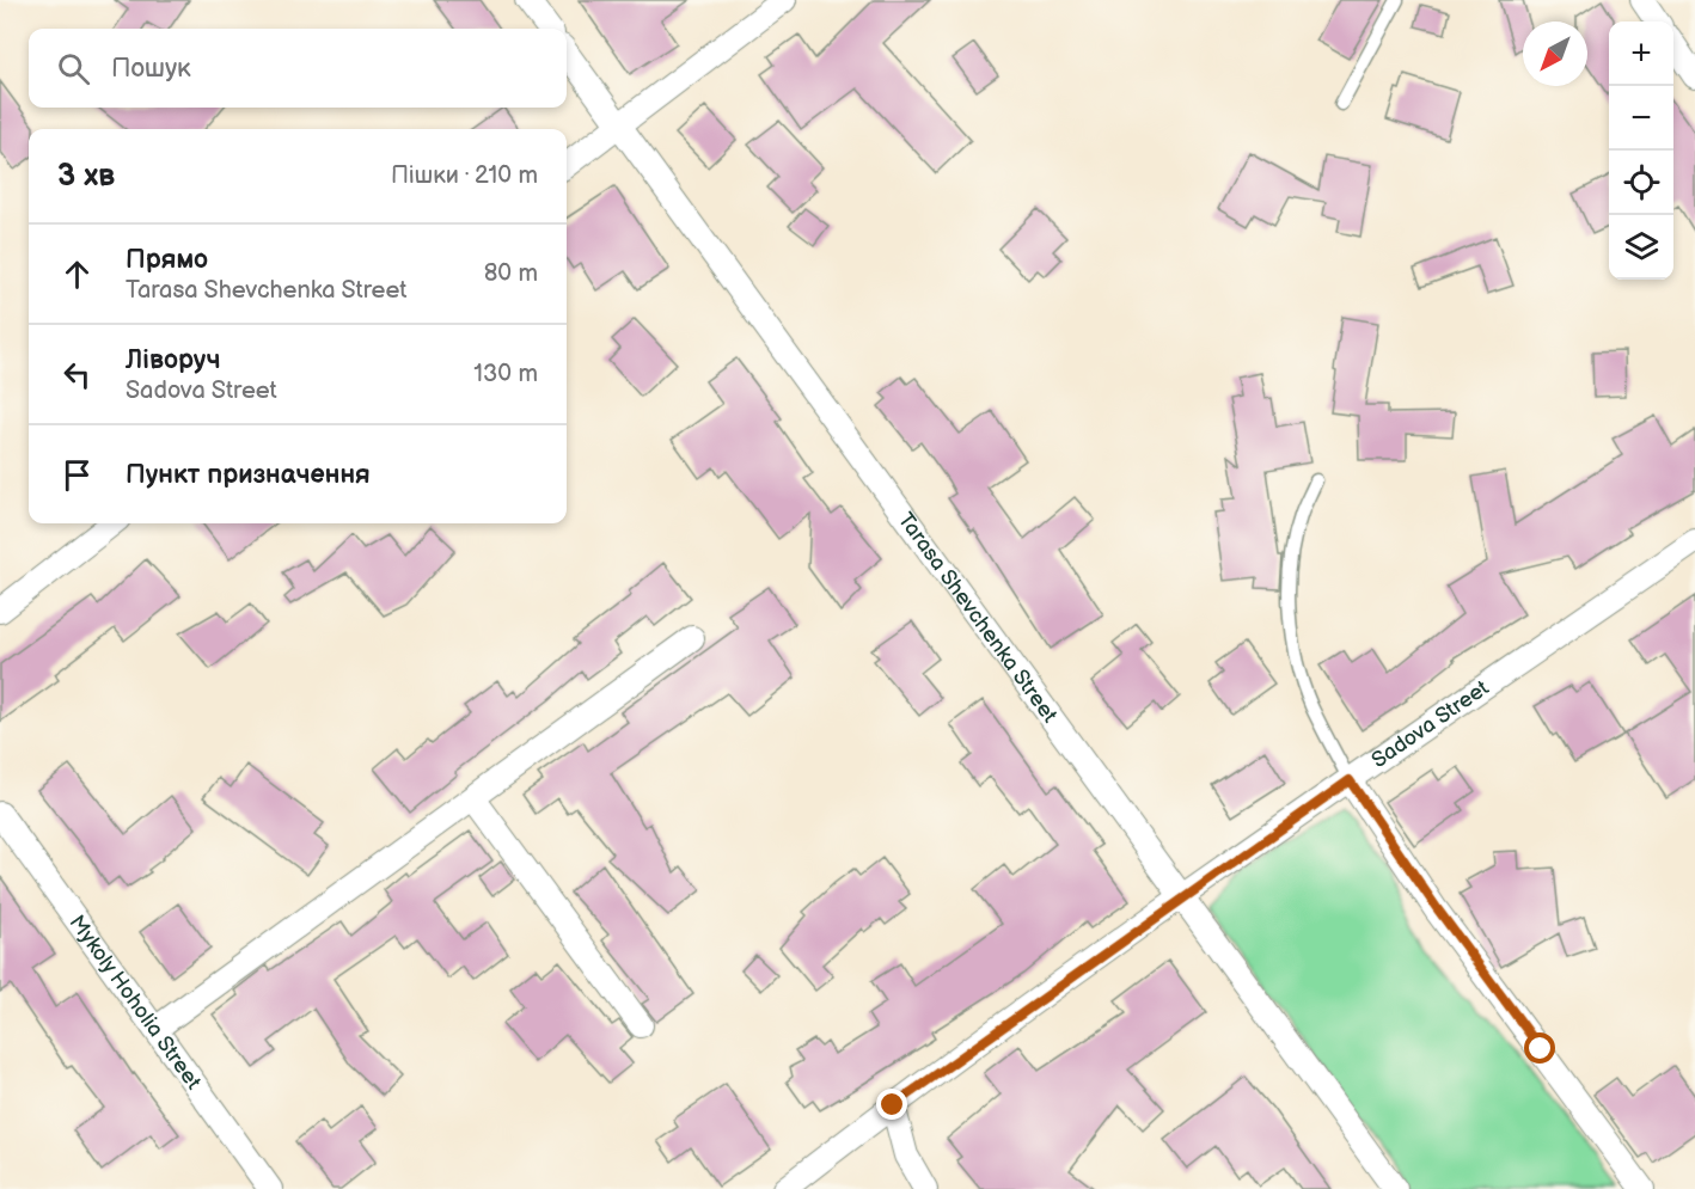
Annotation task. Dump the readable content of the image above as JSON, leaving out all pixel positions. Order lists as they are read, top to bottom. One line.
{"streets":{"street":["Tarasa Shevchenka Street","Sadova Street","Mykoly Hoholia Street"]},"crossings":[["Tarasa Shevchenka Street","Sadova Street"]],"north":"bottom left","page":{"map_buttons":["+","−"],"search":"Пошук","heading":["3 хв","Пішки · 210 m"],"list":[["Прямо","Tarasa Shevchenka Street","80 m"],["Ліворуч","Sadova Street","130 m"],"Пункт призначення"]}}
